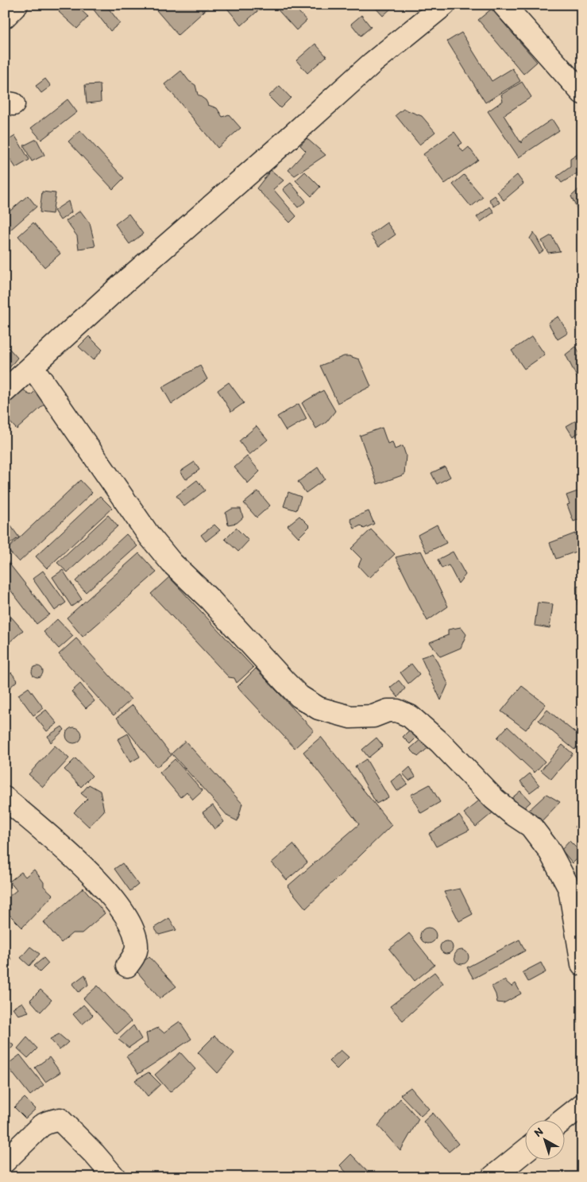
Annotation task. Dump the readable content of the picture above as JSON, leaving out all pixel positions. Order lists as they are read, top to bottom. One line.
{"north":"top left"}
